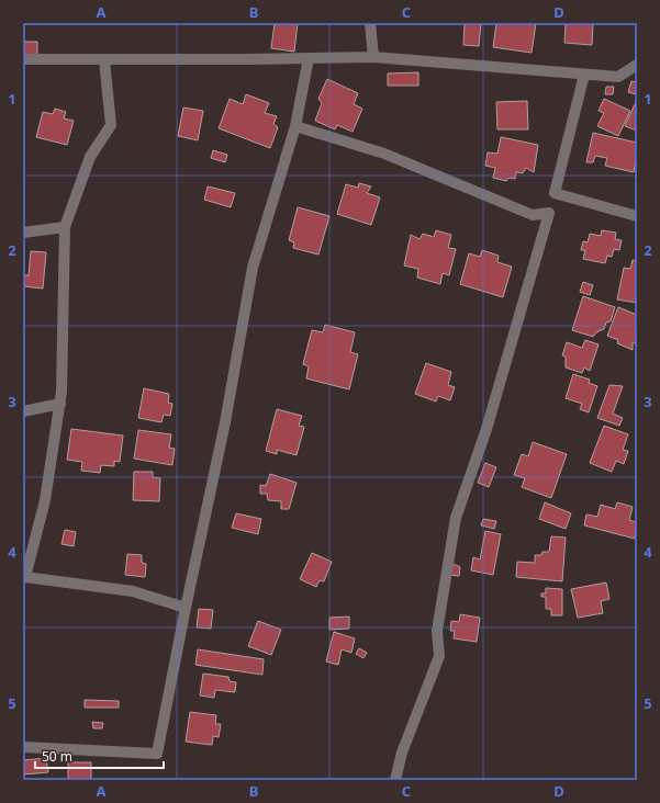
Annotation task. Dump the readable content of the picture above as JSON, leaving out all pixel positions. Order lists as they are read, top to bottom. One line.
{"scale_bar":"50 m","grid":{"columns":["A","B","C","D"],"rows":["1","2","3","4","5"]}}
